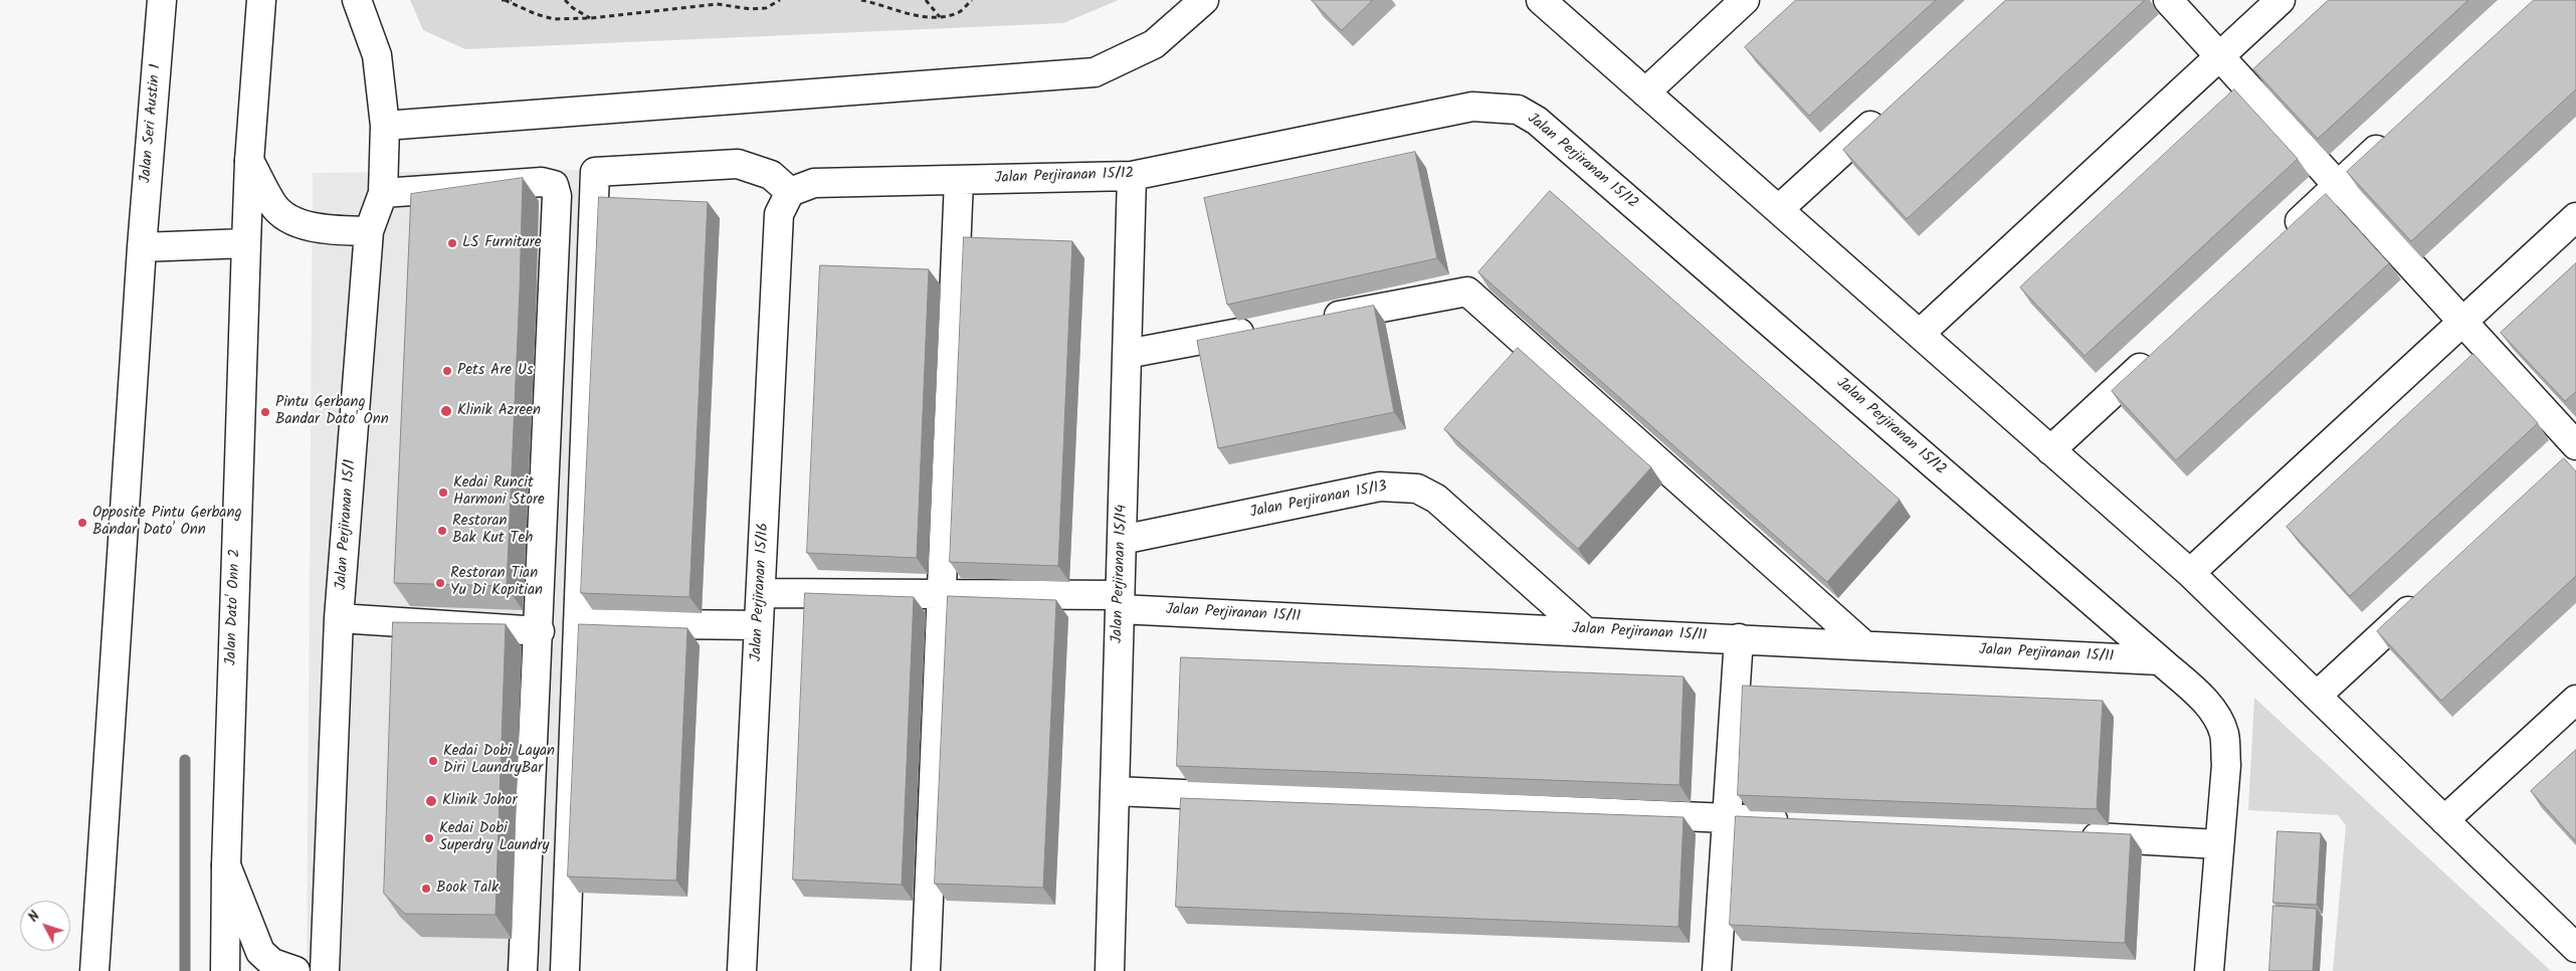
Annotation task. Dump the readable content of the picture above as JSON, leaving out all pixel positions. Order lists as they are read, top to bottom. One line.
{"streets":{"street":["Jalan Seri Austin 1","Jalan Perjiranan 15/12","Jalan Perjiranan 15/13","Jalan Perjiranan 15/1","Jalan Perjiranan 15/14","Jalan Perjiranan 15/16","Jalan Dato' Onn 2","Jalan Perjiranan 15/11"]},"crossings":[["Jalan Perjiranan 15/12","Jalan Perjiranan 15/14"],["Jalan Perjiranan 15/12","Jalan Perjiranan 15/16"],["Jalan Perjiranan 15/12","Jalan Perjiranan 15/11"],["Jalan Perjiranan 15/13","Jalan Perjiranan 15/14"],["Jalan Perjiranan 15/13","Jalan Perjiranan 15/11"],["Jalan Perjiranan 15/14","Jalan Perjiranan 15/11"],["Jalan Perjiranan 15/16","Jalan Perjiranan 15/11"]],"places":["LS Furniture","Pets Are Us","Klinik Azreen","Pintu Gerbang Bandar Dato' Onn","Kedai Runcit Harmoni Store","Opposite Pintu Gerbang Bandar Dato' Onn","Restoran Bak Kut Teh","Restoran Tian Yu Di Kopitian","Kedai Dobi Layan Diri LaundryBar","Klinik Johor","Kedai Dobi Superdry Laundry","Book Talk"],"north":"top left"}
